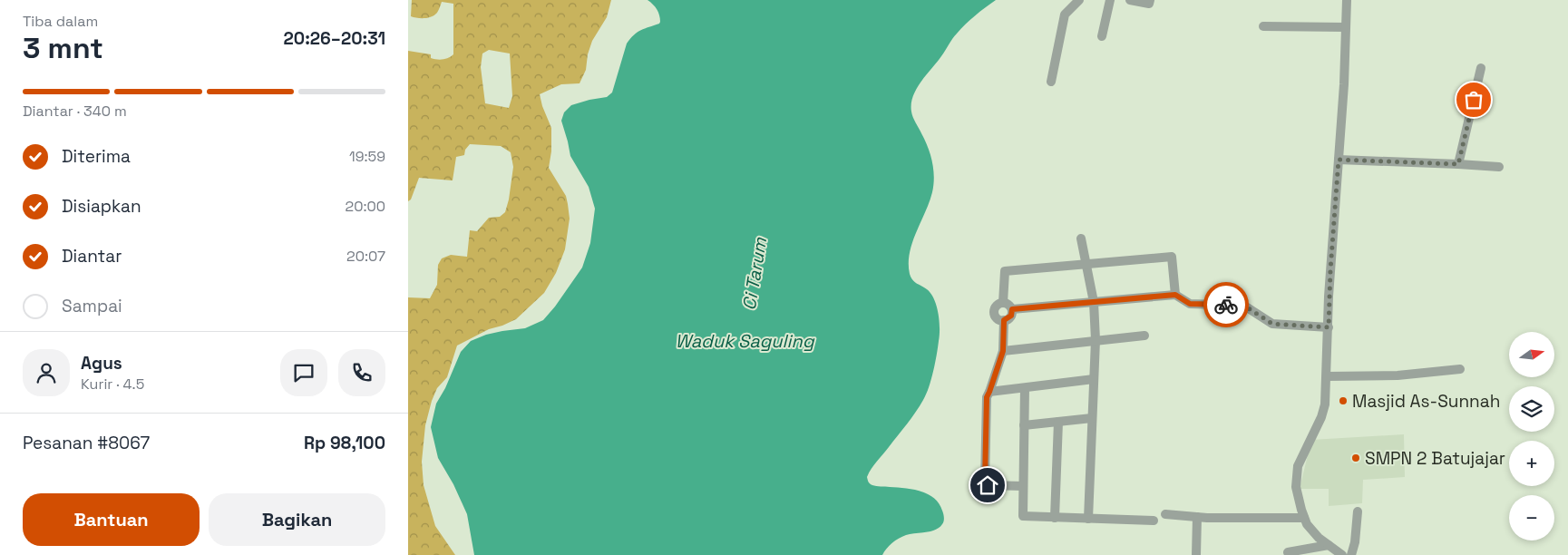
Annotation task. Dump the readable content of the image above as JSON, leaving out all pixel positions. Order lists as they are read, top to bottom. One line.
{"water":["Ci Tarum","Waduk Saguling"],"places":["Masjid As-Sunnah","SMPN 2 Batujajar"],"north":"right","page":{"heading":["3 mnt","Tiba dalam","20:26–20:31"],"panel":["Agus","Kurir · 4.5","Pesanan #8067","Rp 98,100"],"bar":"Diantar · 340 m","list":[["Diterima","19:59"],["Disiapkan","20:00"],["Diantar","20:07"],"Sampai"],"map_buttons":["+","−"],"buttons":["Bantuan","Bagikan"]}}
